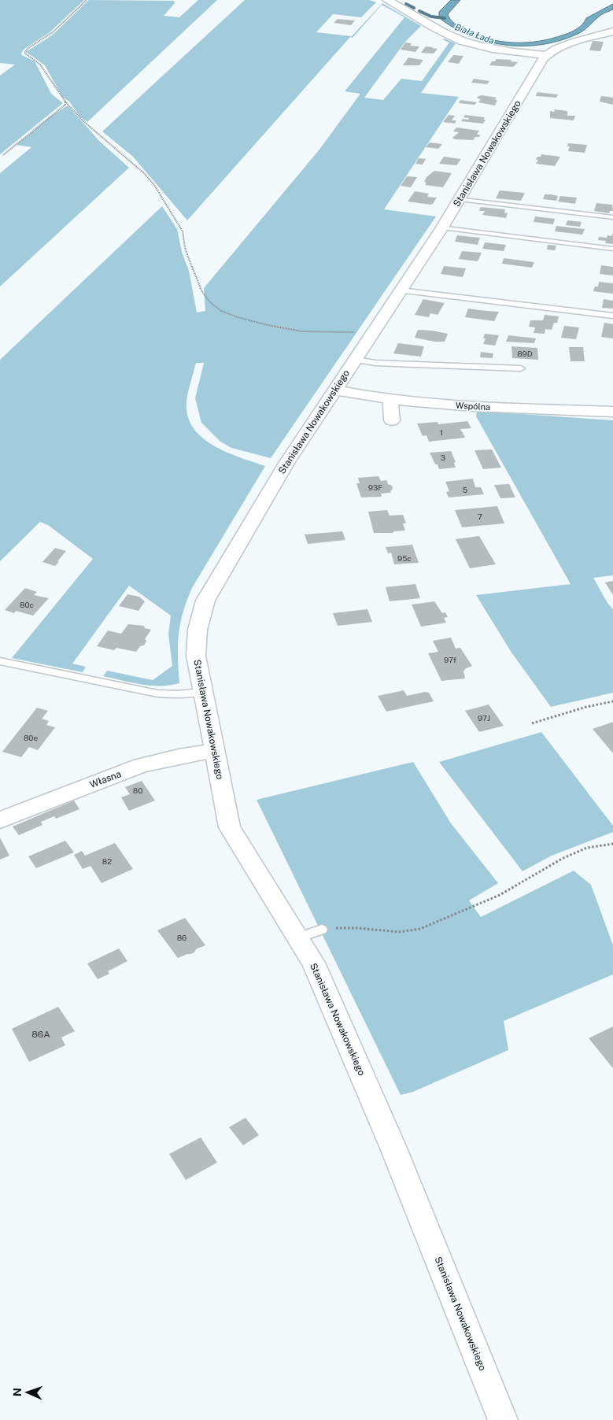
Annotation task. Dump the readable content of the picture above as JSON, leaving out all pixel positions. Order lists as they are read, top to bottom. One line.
{"streets":{"street":["Stanisława Nowakowskiego","Wspólna","Własna"]},"crossings":[["Stanisława Nowakowskiego","Wspólna"],["Stanisława Nowakowskiego","Własna"]],"water":["Biała Łada"],"house_numbers":["89D","1","3","93F","5","7","95c","80c","97f","97J","80e","80","82","86","86A"],"north":"left"}
